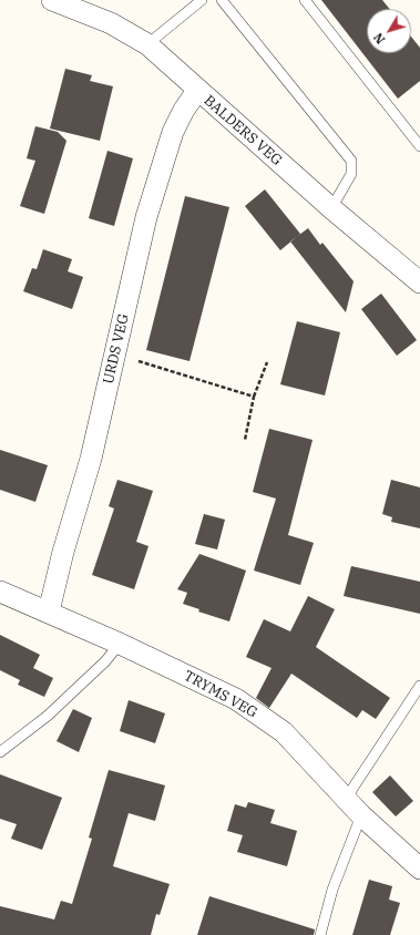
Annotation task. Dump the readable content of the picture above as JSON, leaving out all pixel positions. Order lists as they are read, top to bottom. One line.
{"streets":{"street":["BALDERS VEG","URDS VEG","TRYMS VEG"]},"crossings":[["BALDERS VEG","URDS VEG"],["URDS VEG","TRYMS VEG"]],"north":"bottom left"}
